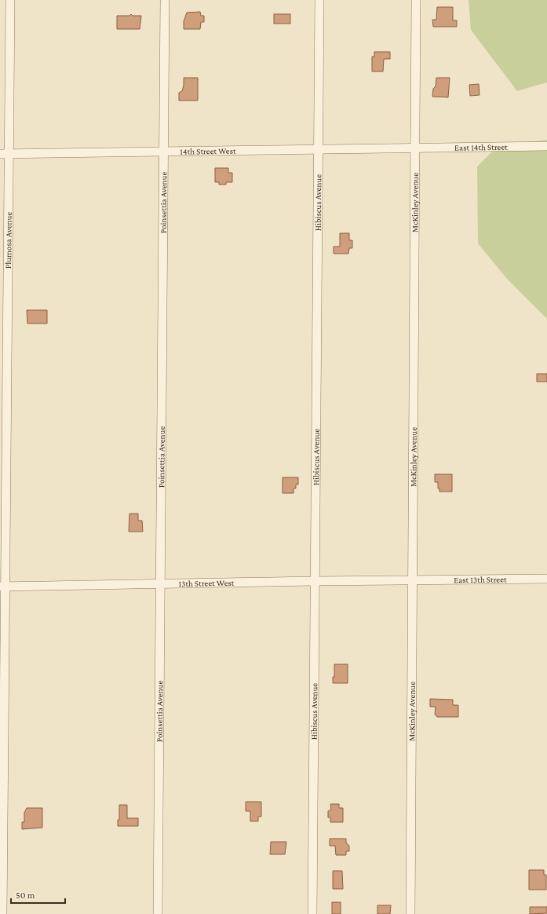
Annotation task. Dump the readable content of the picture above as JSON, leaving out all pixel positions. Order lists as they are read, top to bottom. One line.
{"streets":{"street":["East 14th Street","14th Street West","Poinsettia Avenue","Hibiscus Avenue","McKinley Avenue","Plumosa Avenue","East 13th Street","13th Street West"]},"crossings":[["East 14th Street","14th Street West"],["East 14th Street","McKinley Avenue"],["14th Street West","Poinsettia Avenue"],["14th Street West","Hibiscus Avenue"],["14th Street West","McKinley Avenue"],["14th Street West","Plumosa Avenue"],["Poinsettia Avenue","13th Street West"],["Hibiscus Avenue","13th Street West"],["McKinley Avenue","East 13th Street"],["McKinley Avenue","13th Street West"],["Plumosa Avenue","13th Street West"],["East 13th Street","13th Street West"]],"scale_bar":"50 m"}
